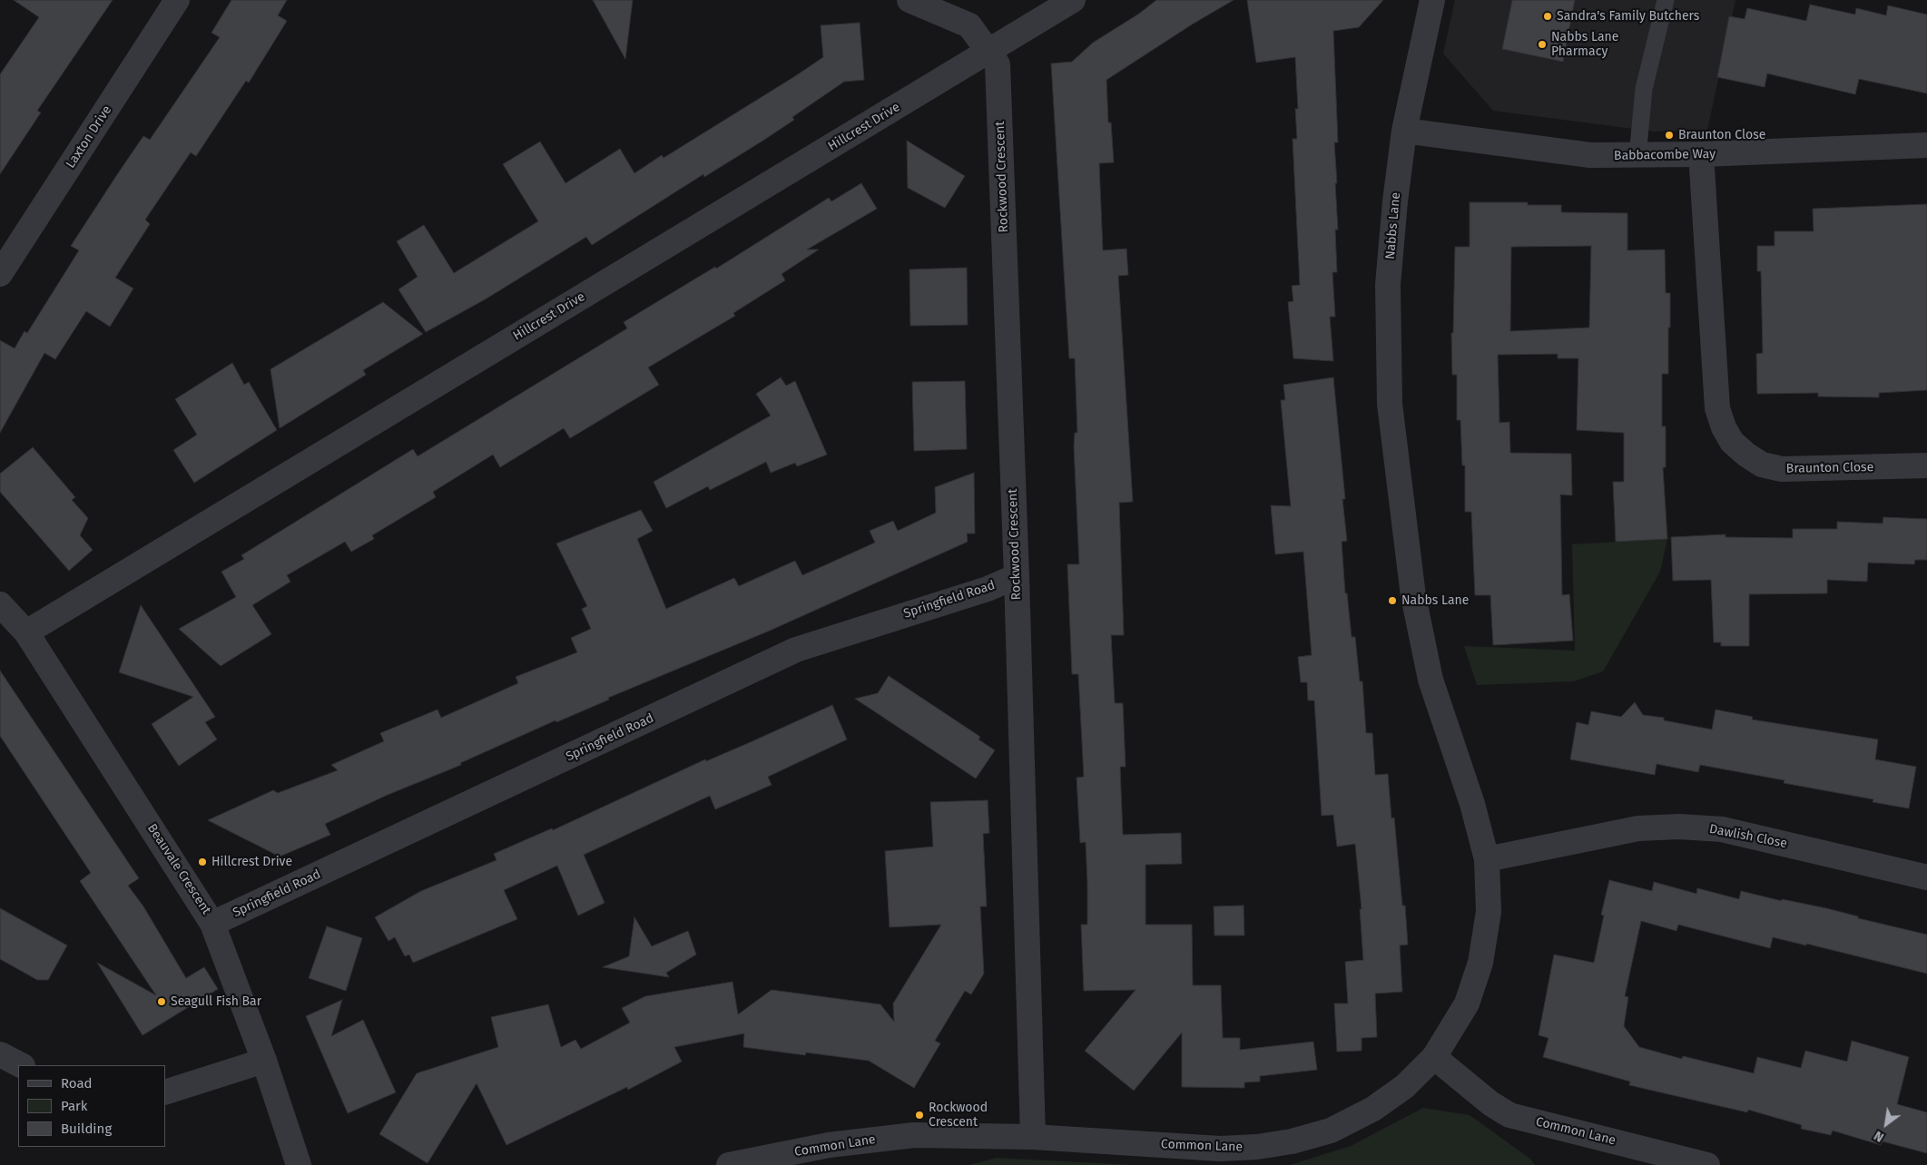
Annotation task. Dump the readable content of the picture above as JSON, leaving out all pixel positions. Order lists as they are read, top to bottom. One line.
{"streets":{"street":["Hillcrest Drive","Laxton Drive","Babbacombe Way","Rockwood Crescent","Nabbs Lane","Braunton Close","Springfield Road","Dawlish Close","Beauvale Crescent","Common Lane"]},"crossings":[["Hillcrest Drive","Rockwood Crescent"],["Hillcrest Drive","Beauvale Crescent"],["Babbacombe Way","Nabbs Lane"],["Babbacombe Way","Braunton Close"],["Rockwood Crescent","Springfield Road"],["Rockwood Crescent","Common Lane"],["Nabbs Lane","Dawlish Close"],["Nabbs Lane","Common Lane"],["Springfield Road","Beauvale Crescent"]],"places":["Sandra's Family Butchers","Nabbs Lane Pharmacy","Braunton Close","Nabbs Lane","Hillcrest Drive","Seagull Fish Bar","Rockwood Crescent"],"legend":["Road","Park","Building"],"north":"bottom left"}
